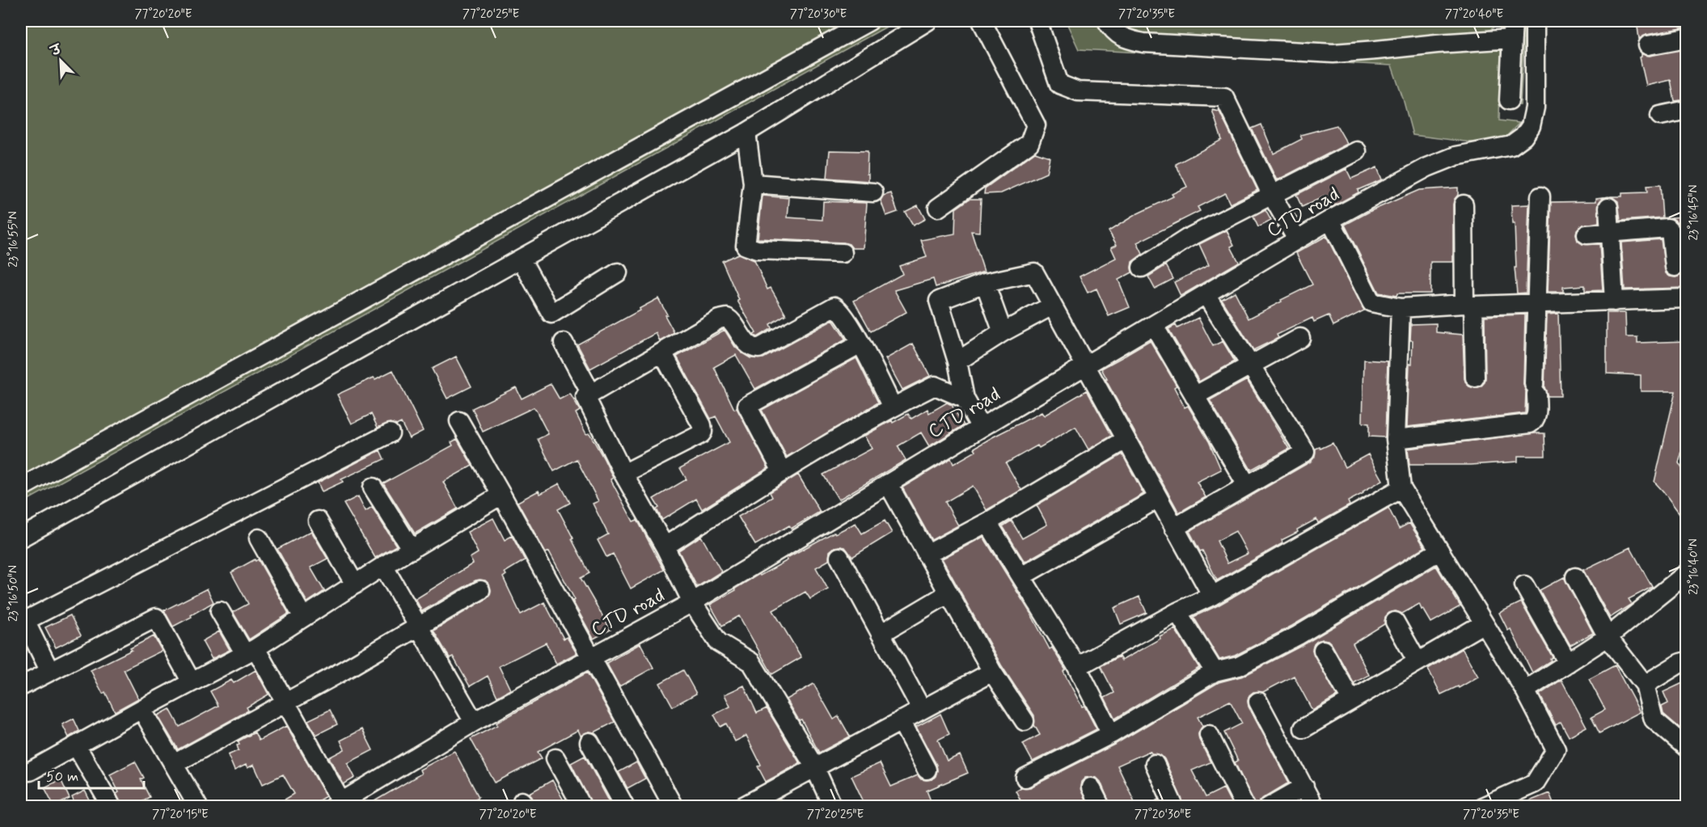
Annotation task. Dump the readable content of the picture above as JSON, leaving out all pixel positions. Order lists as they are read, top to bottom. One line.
{"streets":{"street":["CTD road"]},"scale_bar":"50 m","north":"top left","coordinates":["77°20'20\"E","77°20'25\"E","77°20'30\"E","77°20'35\"E","77°20'40\"E","23°16'45\"N","23°16'55\"N","23°16'40\"N","23°16'50\"N","77°20'15\"E"]}
